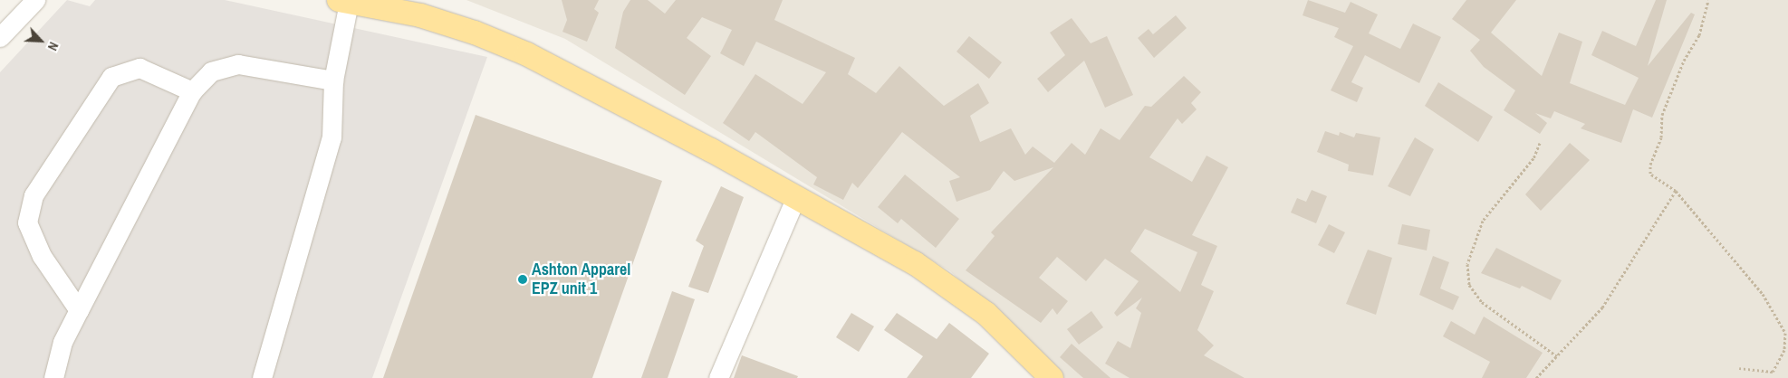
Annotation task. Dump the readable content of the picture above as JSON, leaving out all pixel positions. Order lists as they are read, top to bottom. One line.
{"places":["Ashton Apparel EPZ unit 1"],"north":"bottom right"}
